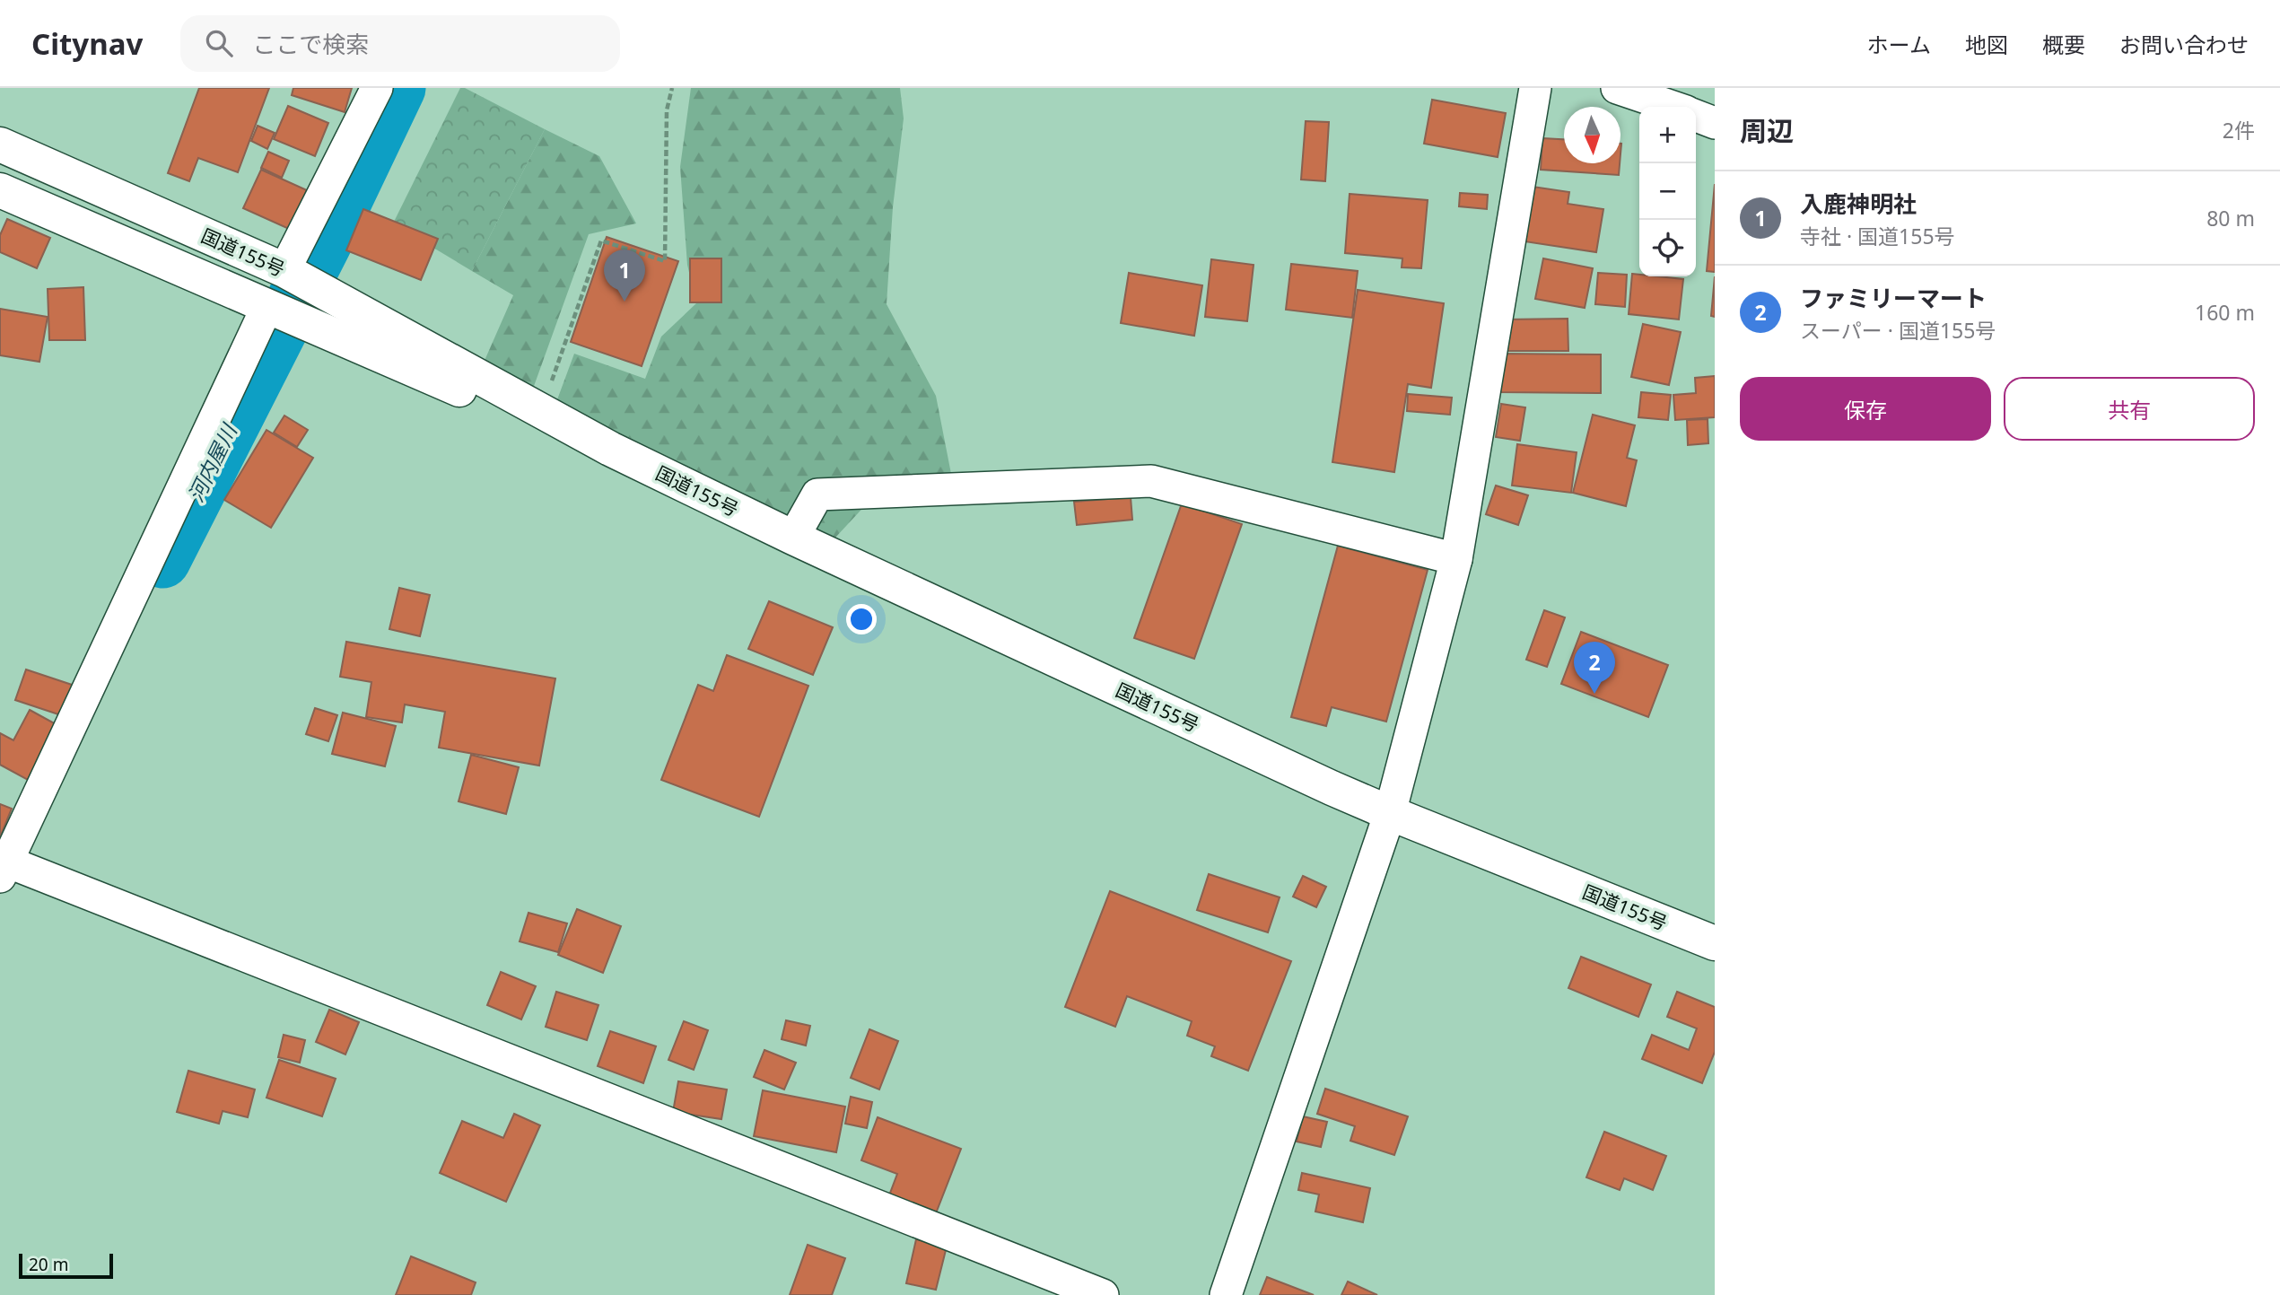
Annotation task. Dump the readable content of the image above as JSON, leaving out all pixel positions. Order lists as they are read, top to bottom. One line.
{"streets":{"highway":["国道155号"]},"water":["河内屋川"],"scale_bar":"20 m","north":"bottom","page":{"header":"Citynav","search":"ここで検索","nav":["ホーム","地図","概要","お問い合わせ"],"heading":["周辺","2件"],"map_buttons":["+","−"],"list":[{"mark":"1","name":"入鹿神明社","note":"寺社 · 国道155号","value":"80 m"},{"mark":"2","name":"ファミリーマート","note":"スーパー · 国道155号","value":"160 m"}],"pins":["1","2"],"buttons":["保存","共有"],"scale":"20 m"}}
